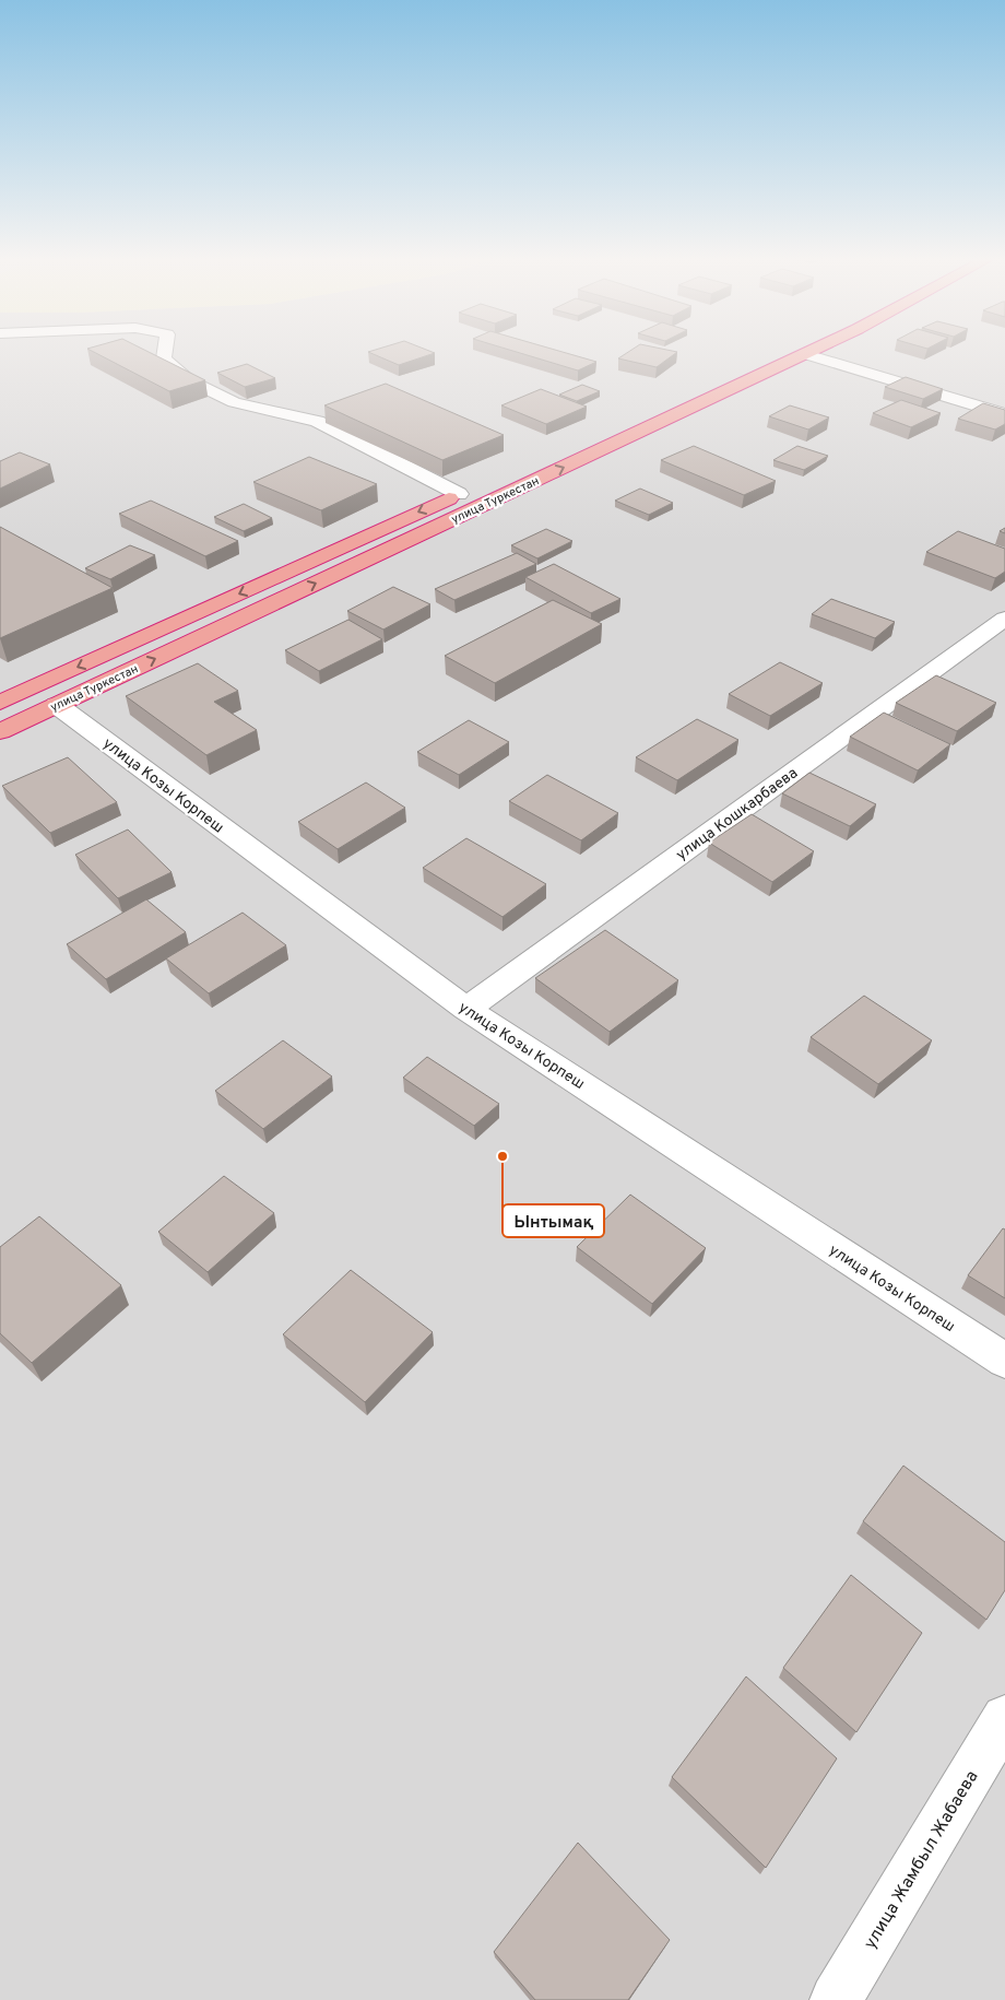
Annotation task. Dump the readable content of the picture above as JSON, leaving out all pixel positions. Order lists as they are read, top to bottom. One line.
{"streets":{"highway":["улица Туркестан"],"street":["улица Козы Корпеш","улица Кошкарбаева","улица Жамбыл Жабаева"]},"crossings":[["улица Туркестан","улица Козы Корпеш"],["улица Козы Корпеш","улица Кошкарбаева"]],"places":["Ынтымақ"]}
